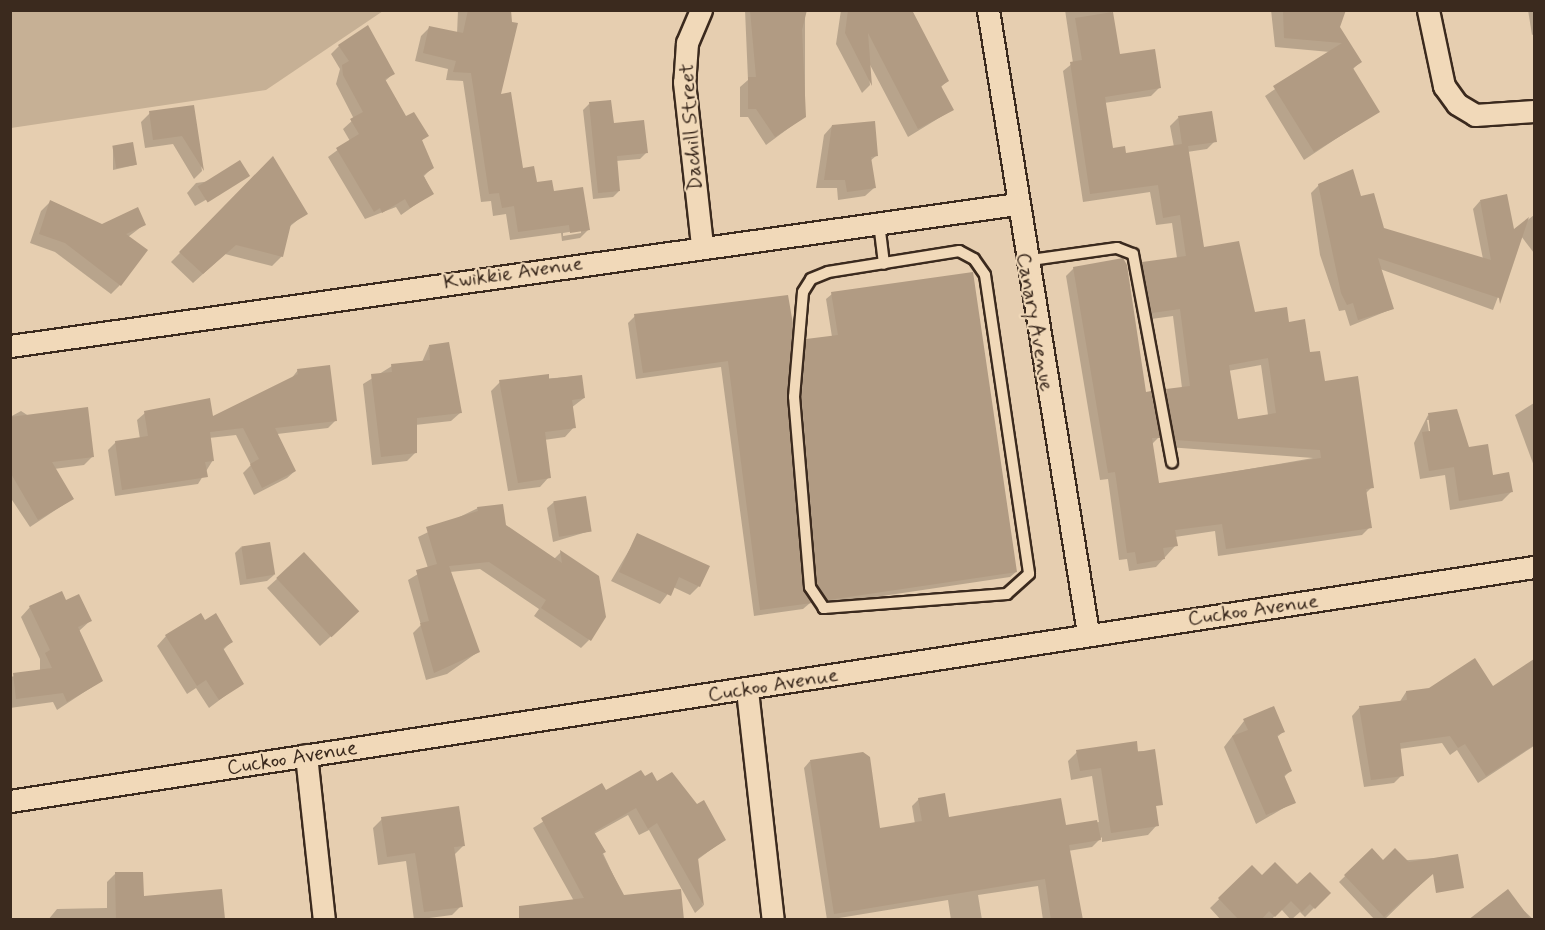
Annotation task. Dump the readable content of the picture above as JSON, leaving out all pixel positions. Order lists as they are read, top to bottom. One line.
{"streets":{"street":["Dachill Street","Kwikkie Avenue","Canary Avenue","Cuckoo Avenue"]},"crossings":[["Dachill Street","Kwikkie Avenue"],["Kwikkie Avenue","Canary Avenue"],["Canary Avenue","Cuckoo Avenue"]]}
